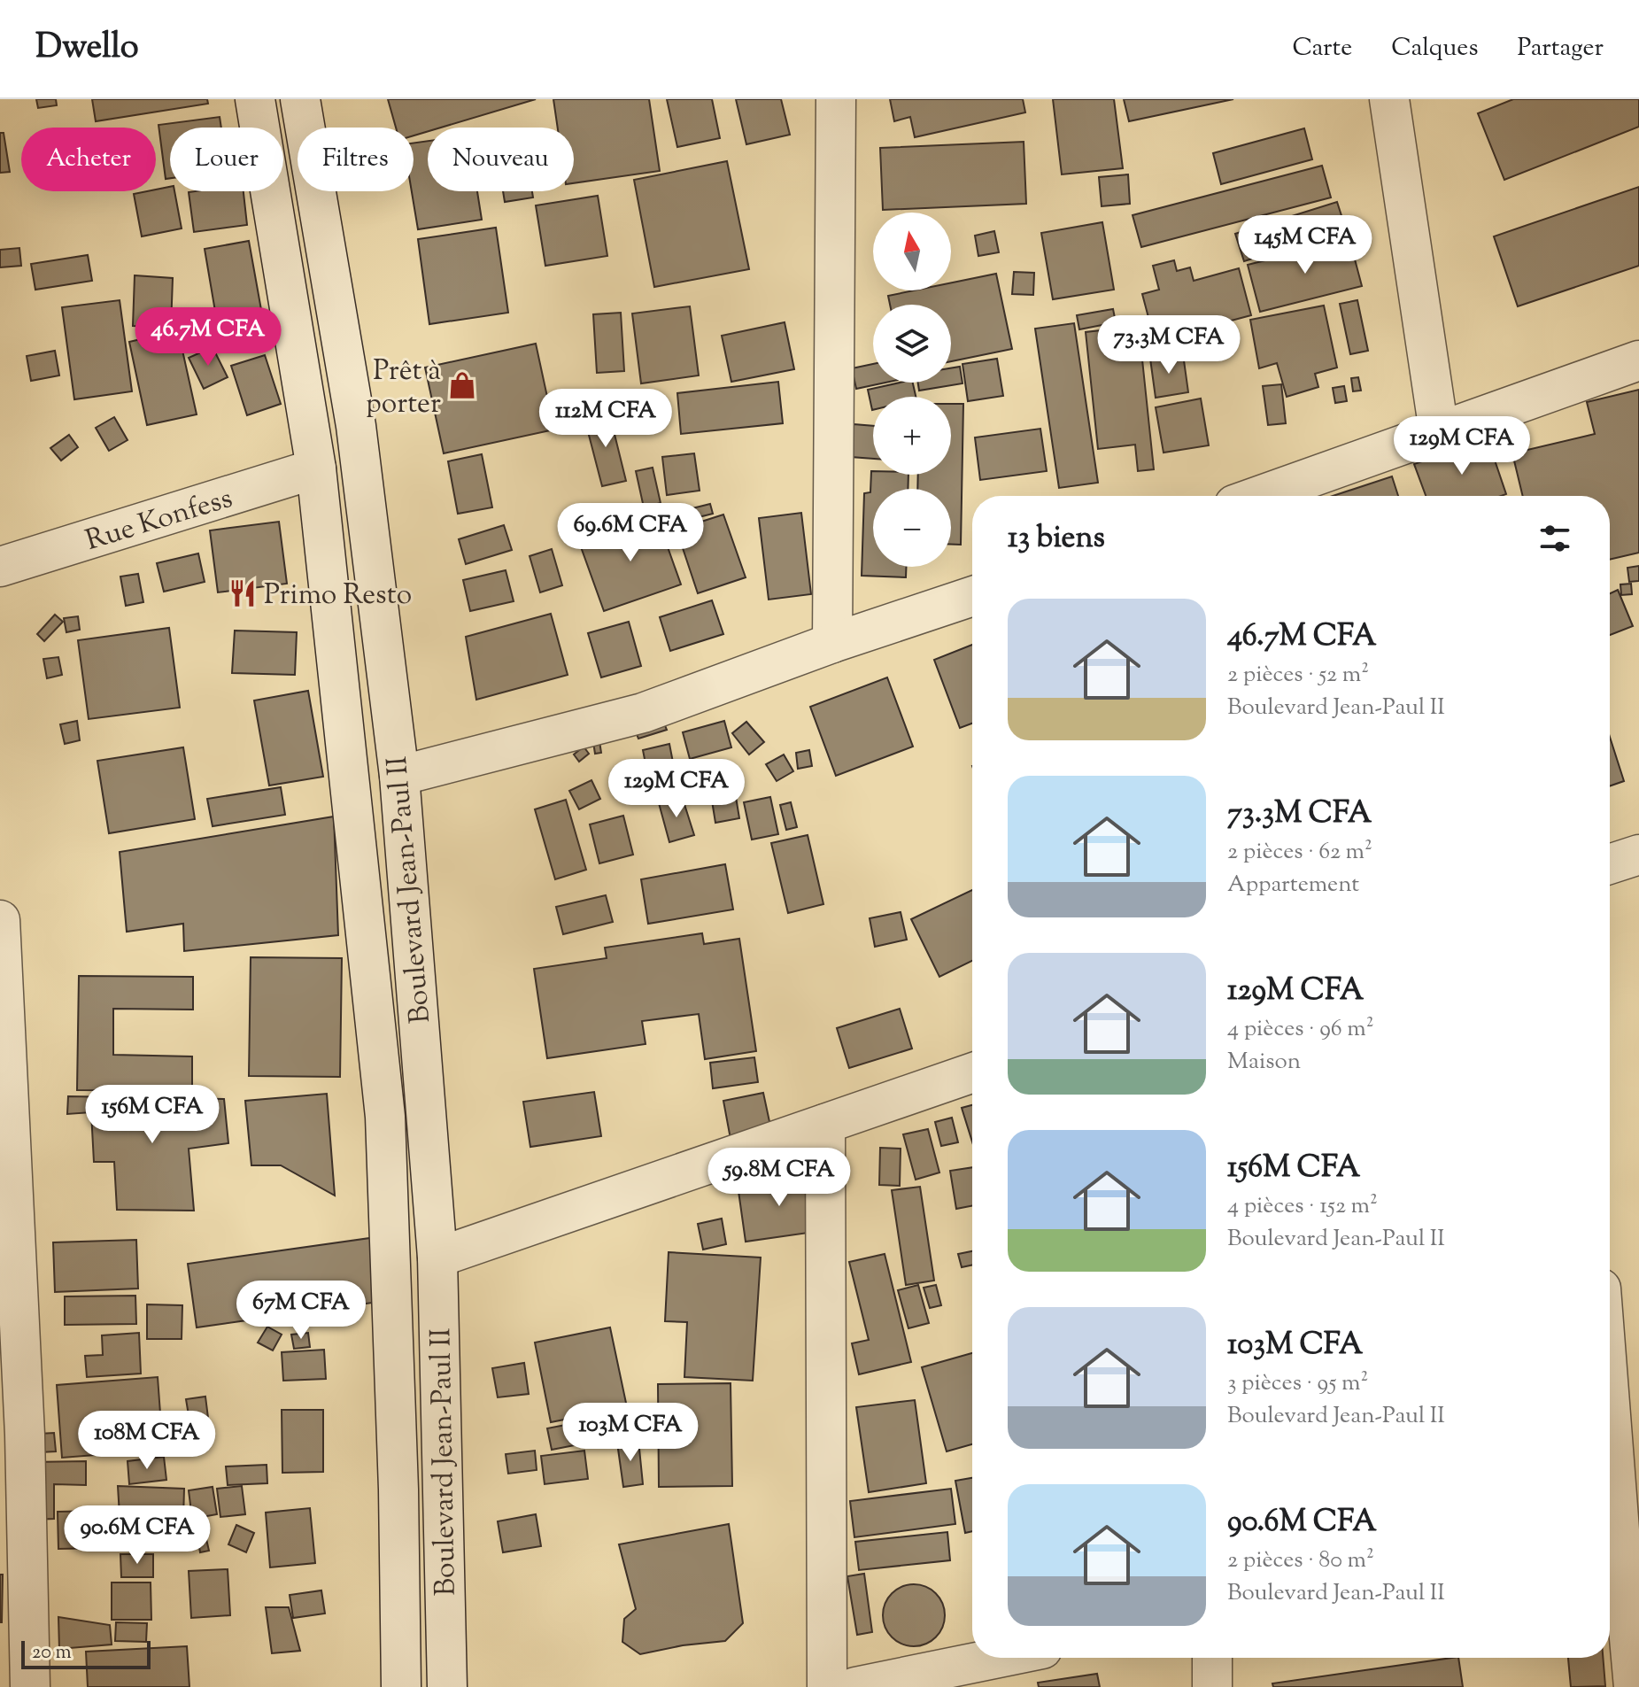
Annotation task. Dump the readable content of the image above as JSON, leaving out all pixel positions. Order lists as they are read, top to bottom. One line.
{"streets":{"street":["Rue Konfess","Boulevard Jean-Paul II"]},"crossings":[["Rue Konfess","Boulevard Jean-Paul II"]],"places":{"shop":["Prêt à porter"],"restaurant":["Primo Resto"]},"scale_bar":"20 m","north":"top","page":{"header":"Dwello","nav":["Carte","Calques","Partager"],"chip":["Acheter","Louer","Filtres","Nouveau"],"map_buttons":["+","−"],"price":["145M CFA","46.7M CFA","73.3M CFA","112M CFA","129M CFA","69.6M CFA","129M CFA","156M CFA","59.8M CFA","67M CFA","103M CFA","108M CFA","90.6M CFA"],"heading":"13 biens","list":[{"name":"46.7M CFA","note":"2 pièces · 52 m² · Boulevard Jean-Paul II"},{"name":"73.3M CFA","note":"2 pièces · 62 m² · Appartement"},{"name":"129M CFA","note":"4 pièces · 96 m² · Maison"},{"name":"156M CFA","note":"4 pièces · 152 m² · Boulevard Jean-Paul II"},{"name":"103M CFA","note":"3 pièces · 95 m² · Boulevard Jean-Paul II"},{"name":"90.6M CFA","note":"2 pièces · 80 m² · Boulevard Jean-Paul II"}],"scale":"20 m"}}
